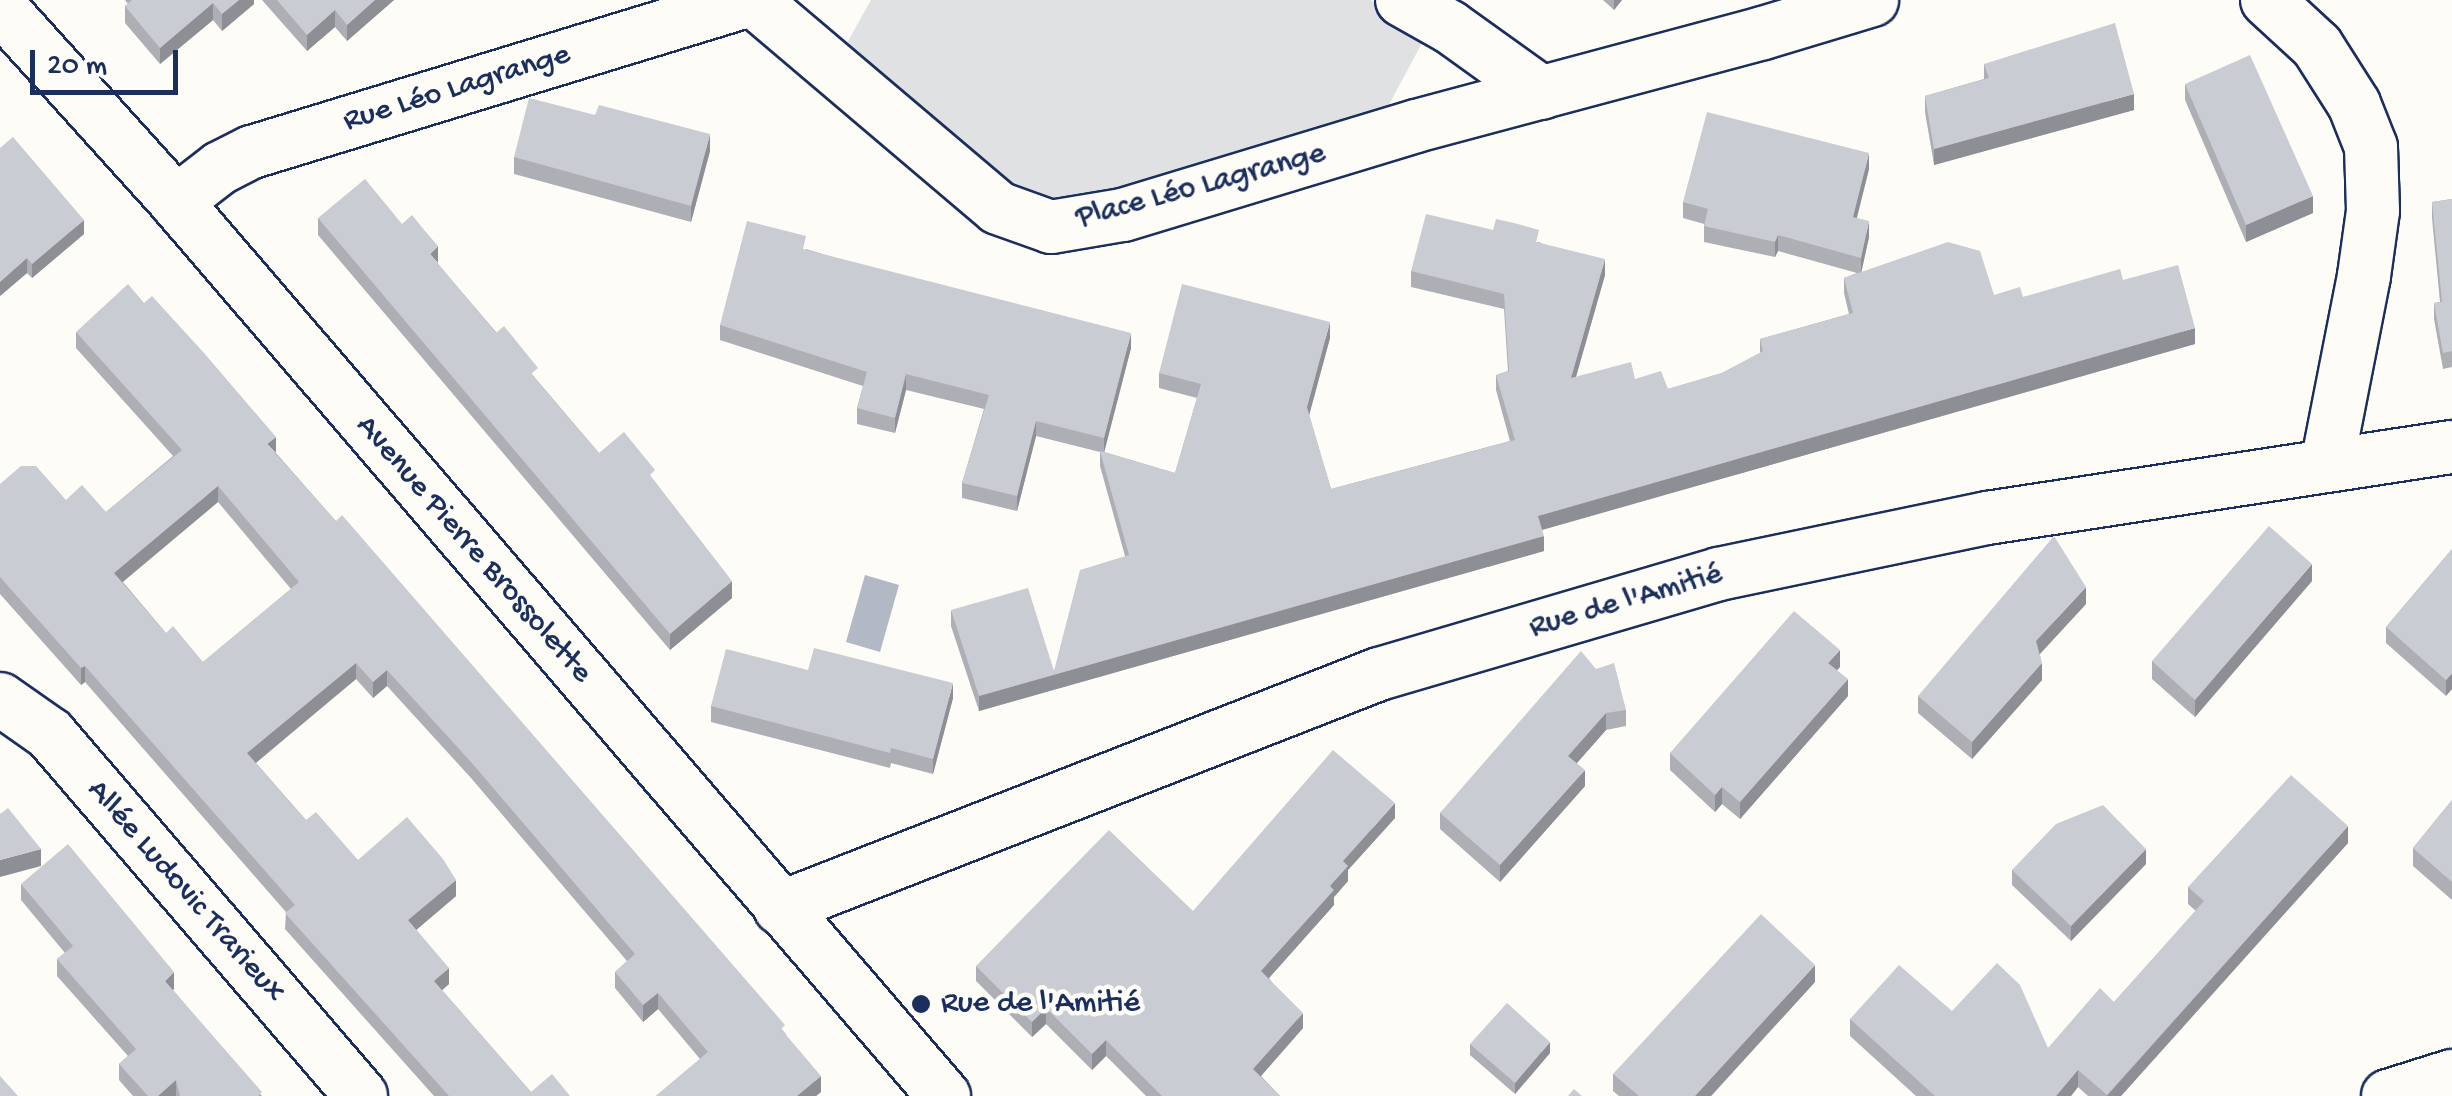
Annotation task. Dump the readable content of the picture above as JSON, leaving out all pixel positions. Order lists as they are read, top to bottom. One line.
{"streets":{"street":["Rue Léo Lagrange","Place Léo Lagrange","Avenue Pierre Brossolette","Rue de l'Amitié","Allée Ludovic Trarieux"]},"crossings":[["Rue Léo Lagrange","Place Léo Lagrange"],["Rue Léo Lagrange","Avenue Pierre Brossolette"],["Avenue Pierre Brossolette","Rue de l'Amitié"]],"places":["Rue de l'Amitié"],"scale_bar":"20 m"}
